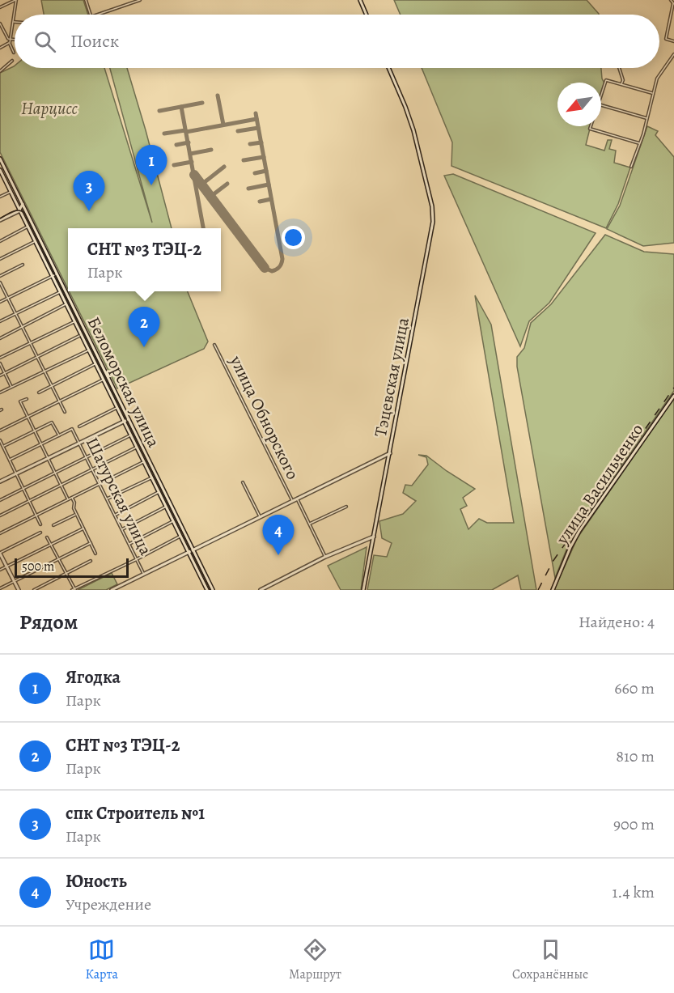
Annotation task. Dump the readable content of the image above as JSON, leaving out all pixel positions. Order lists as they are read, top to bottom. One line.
{"streets":{"main road":["Тэцевская улица","Беломорская улица","улица Васильченко"],"street":["улица Обнорского","Шатурская улица"]},"parks":["Нарцисс"],"scale_bar":"500 m","north":"bottom left","page":{"search":"Поиск","pins":["1","3","2","4"],"popup":["СНТ №3 ТЭЦ-2","Парк"],"scale":"500 m","heading":["Рядом","Найдено: 4"],"list":[{"mark":"1","name":"Ягодка","note":"Парк","value":"660 m"},{"mark":"2","name":"СНТ №3 ТЭЦ-2","note":"Парк","value":"810 m"},{"mark":"3","name":"спк Строитель №1","note":"Парк","value":"900 m"},{"mark":"4","name":"Юность","note":"Учреждение","value":"1.4 km"}],"nav":["Карта","Маршрут","Сохранённые"]}}
